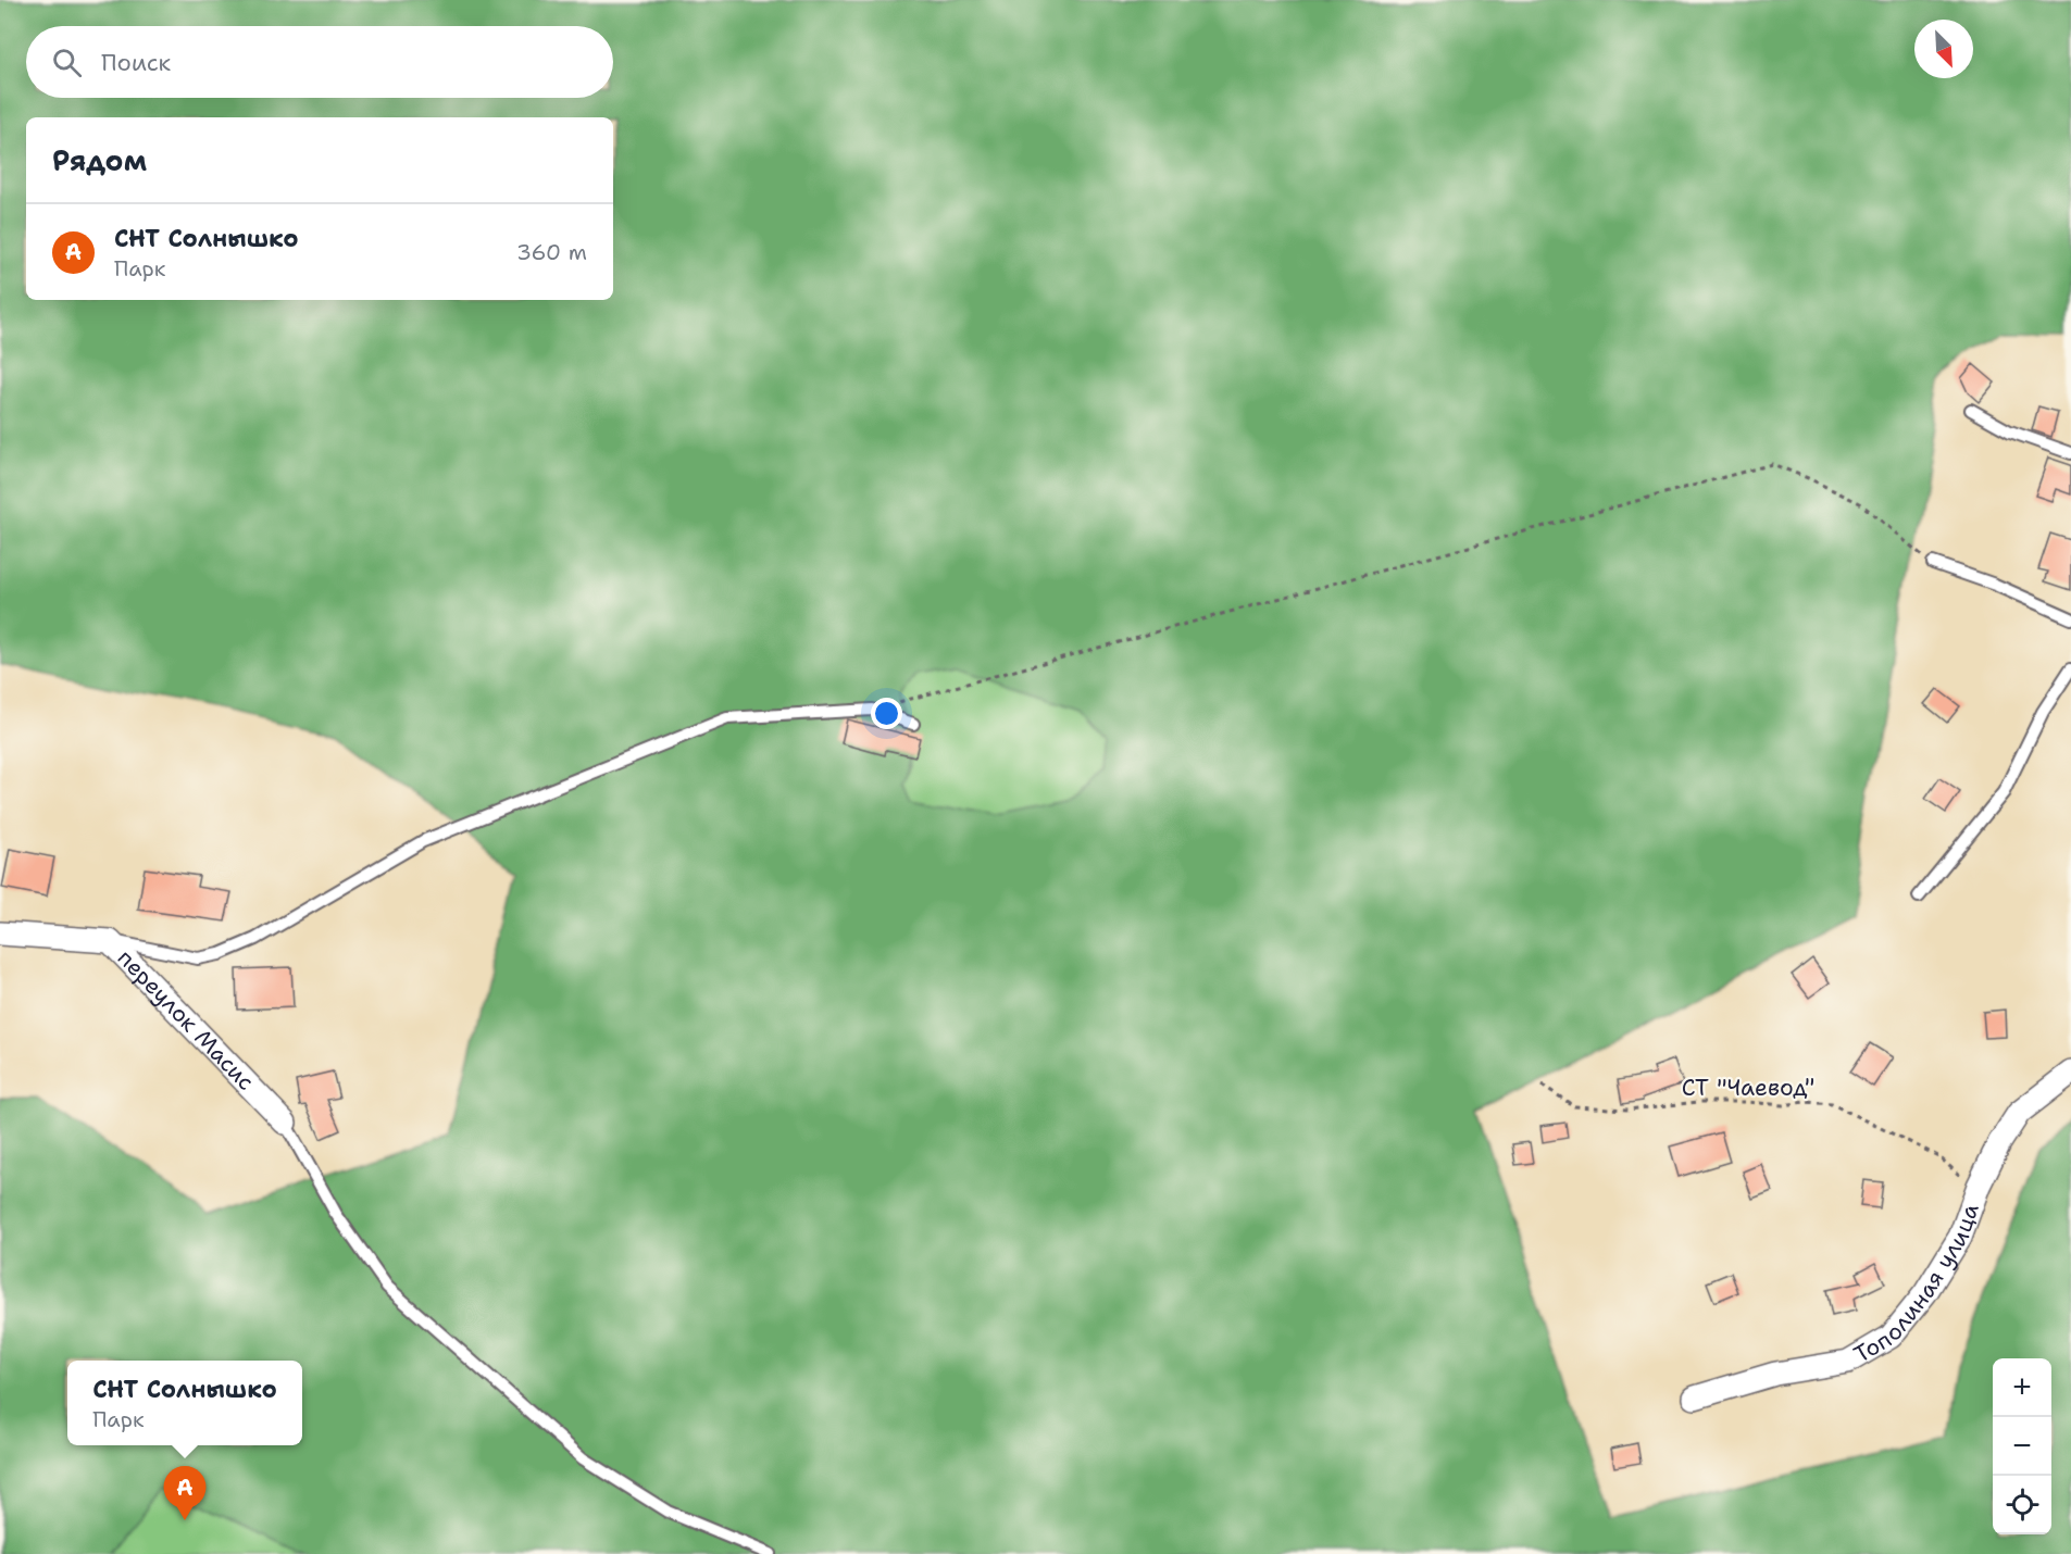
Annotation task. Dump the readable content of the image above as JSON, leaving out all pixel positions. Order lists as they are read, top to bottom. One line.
{"streets":{"street":["переулок Масис","Тополиная улица"],"path":["СТ \"Чаевод\""]},"crossings":[["СТ \"Чаевод\"","Тополиная улица"]],"north":"bottom right","page":{"search":"Поиск","heading":"Рядом","list":[{"mark":"A","name":"СНТ Солнышко","note":"Парк","value":"360 m"}],"map_buttons":["+","−"],"popup":["СНТ Солнышко","Парк"],"pins":"A"}}
